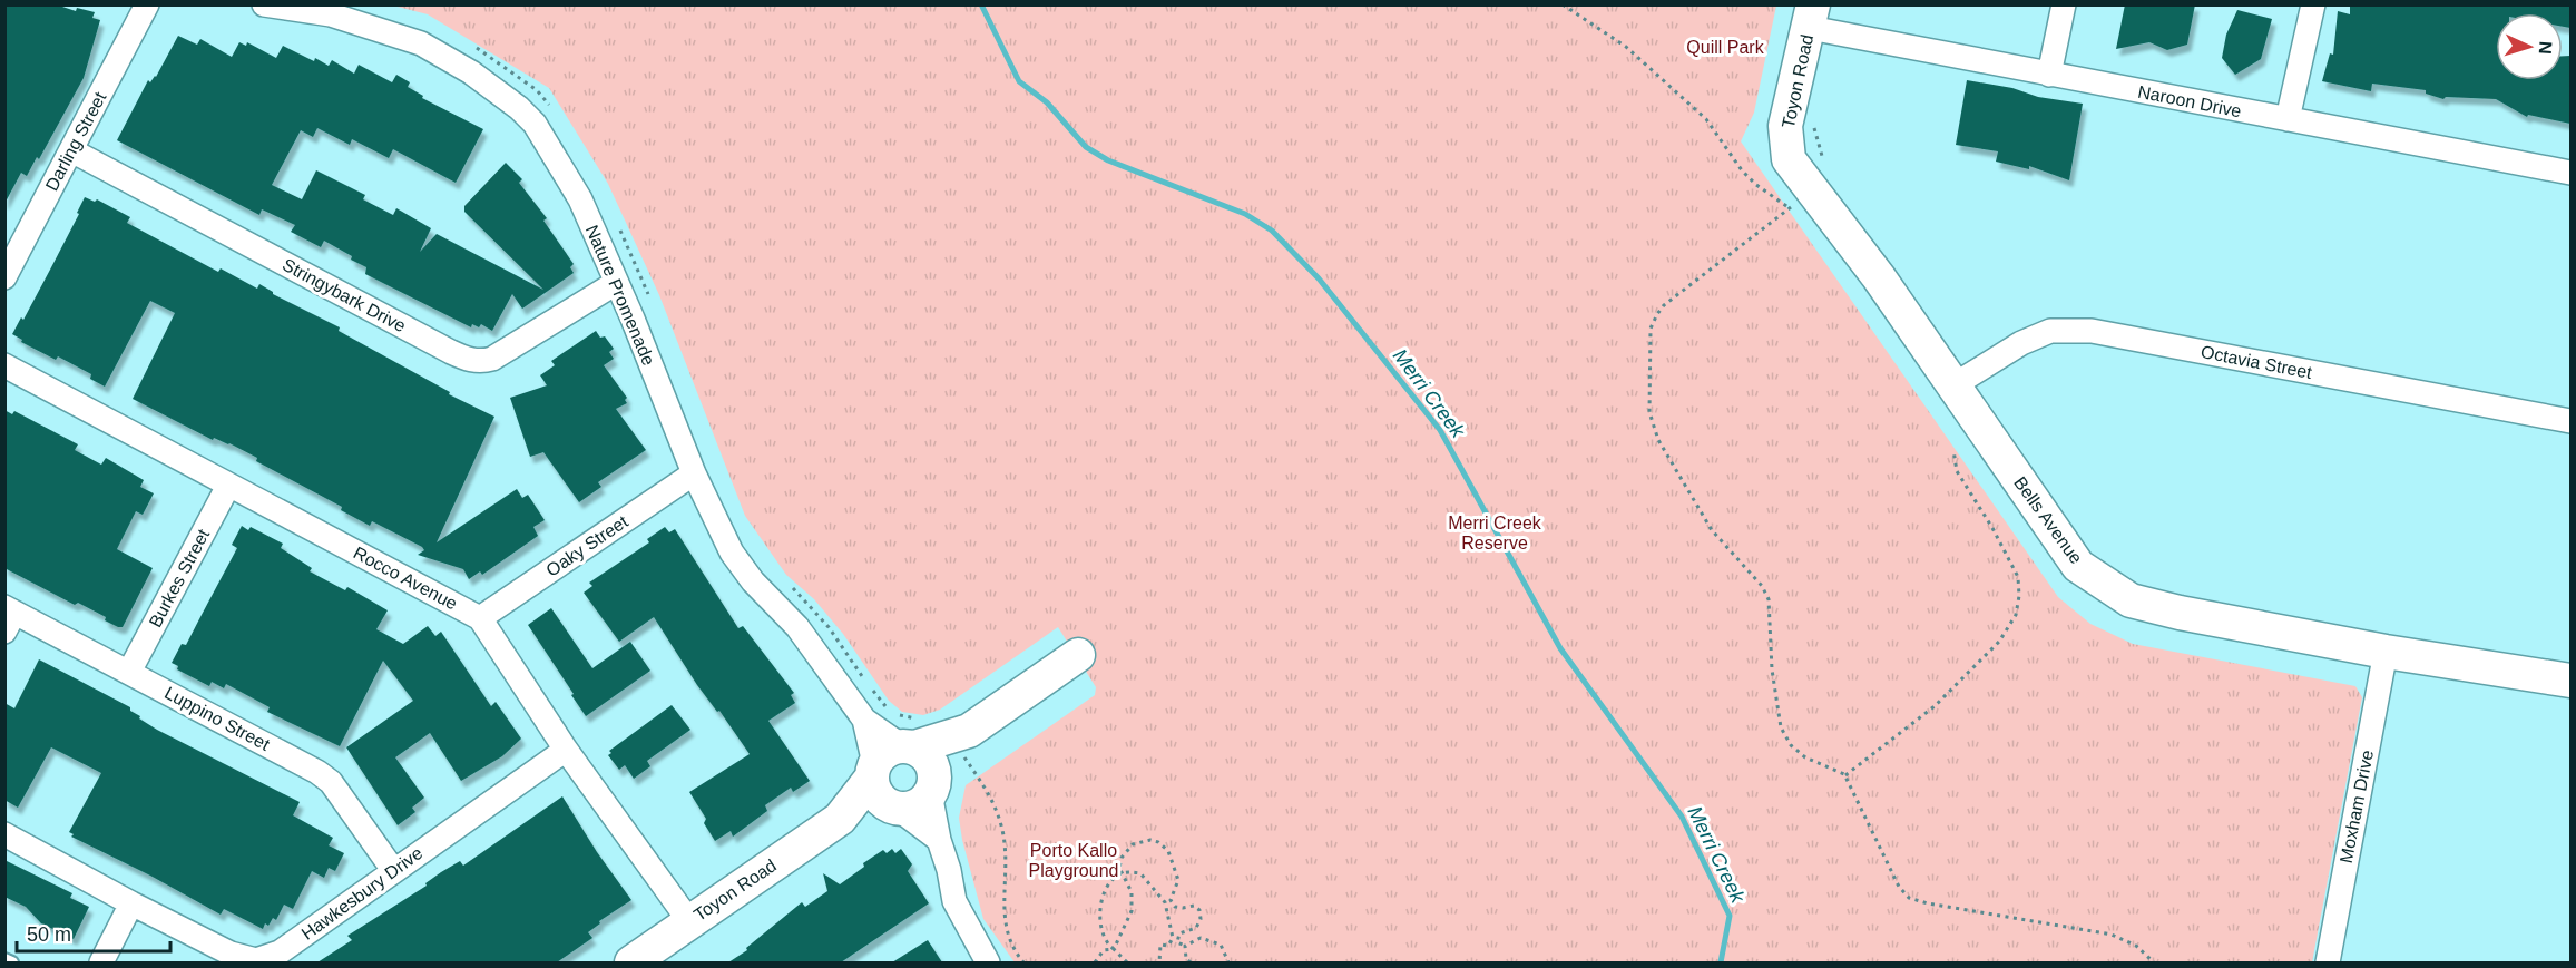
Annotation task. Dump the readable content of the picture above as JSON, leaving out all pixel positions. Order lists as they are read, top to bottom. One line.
{"streets":{"street":["Toyon Road","Naroon Drive","Darling Street","Stringybark Drive","Nature Promenade","Octavia Street","Bells Avenue","Oaky Street","Burkes Street","Rocco Avenue","Luppino Street","Moxham Drive","Hawkesbury Drive"]},"crossings":[["Toyon Road","Naroon Drive"],["Toyon Road","Nature Promenade"],["Toyon Road","Bells Avenue"],["Toyon Road","Rocco Avenue"],["Darling Street","Stringybark Drive"],["Stringybark Drive","Nature Promenade"],["Nature Promenade","Oaky Street"],["Octavia Street","Bells Avenue"],["Bells Avenue","Moxham Drive"],["Oaky Street","Rocco Avenue"],["Burkes Street","Rocco Avenue"],["Burkes Street","Luppino Street"],["Rocco Avenue","Hawkesbury Drive"],["Luppino Street","Hawkesbury Drive"]],"water":["Merri Creek"],"parks":["Quill Park","Merri Creek Reserve","Porto Kallo Playground"],"scale_bar":"50 m","north":"right"}
